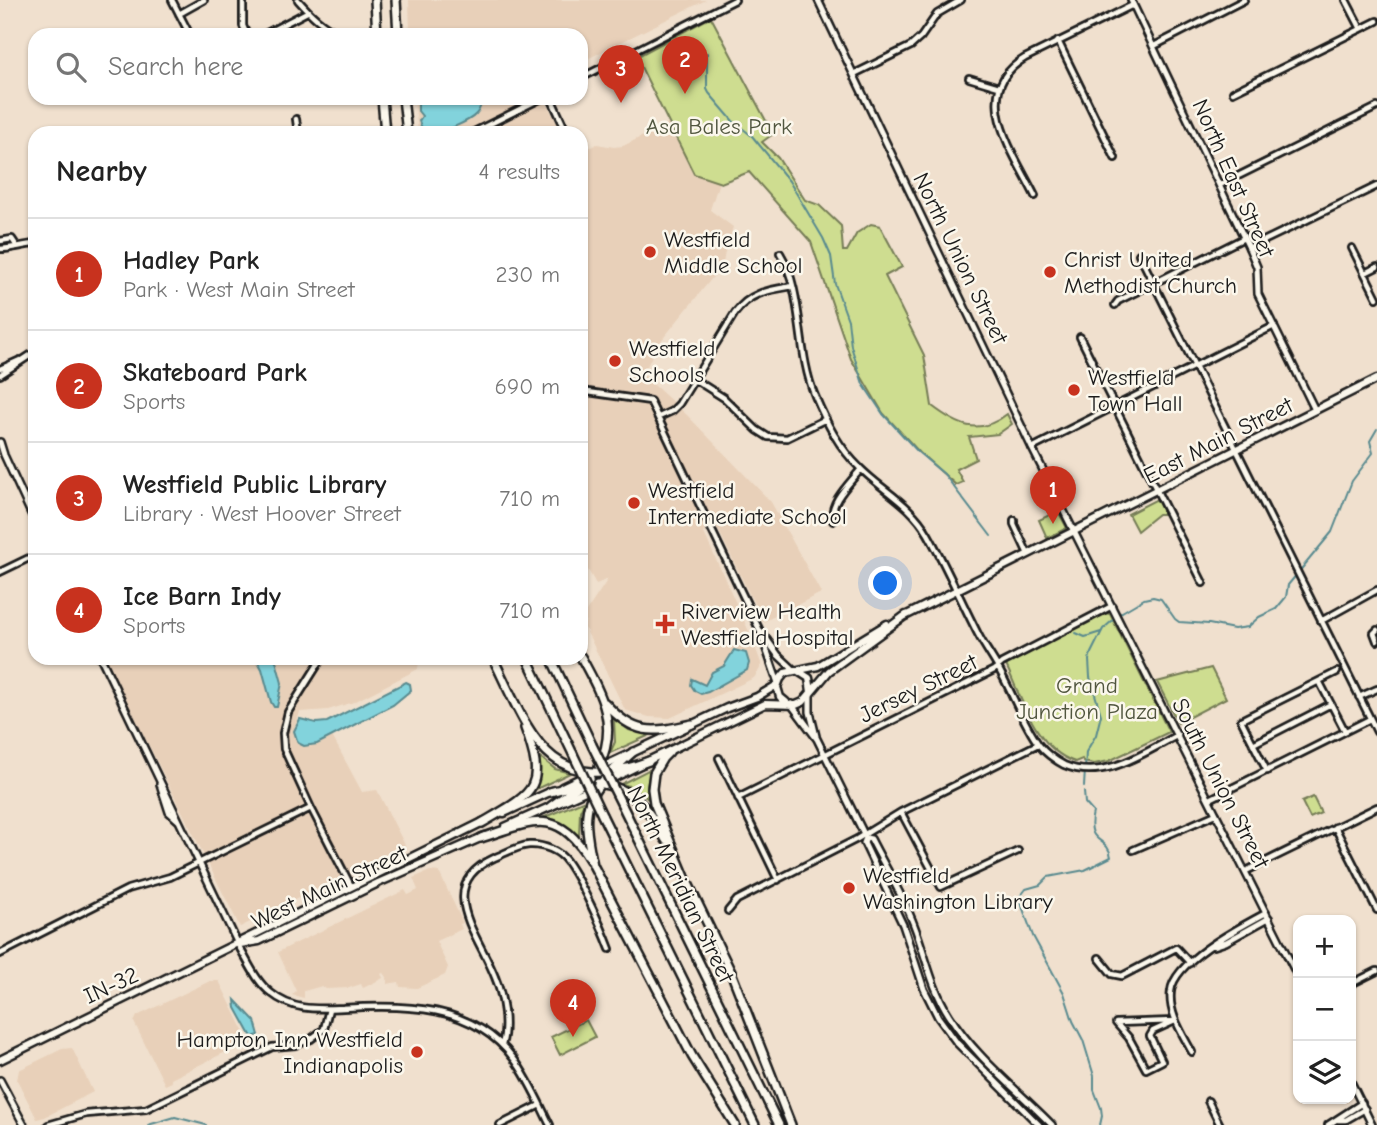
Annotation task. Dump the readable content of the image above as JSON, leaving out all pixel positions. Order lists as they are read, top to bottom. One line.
{"streets":{"highway":["North Meridian Street"],"main road":["East Main Street","West Main Street","IN-32"],"street":["North East Street","North Union Street","Jersey Street","South Union Street"]},"crossings":[["North East Street","East Main Street"],["North Union Street","East Main Street"],["North Union Street","South Union Street"],["East Main Street","South Union Street"],["Jersey Street","South Union Street"],["West Main Street","IN-32"]],"parks":["Asa Bales Park","Grand Junction Plaza"],"places":{"other":["Westfield Middle School","Christ United Methodist Church","Westfield Schools","Westfield Town Hall","Westfield Intermediate School","Westfield Washington Library","Hampton Inn Westfield Indianapolis"],"health":["Riverview Health Westfield Hospital"]},"page":{"search":"Search here","pins":["2","3","1","4"],"heading":["Nearby","4 results"],"list":[{"mark":"1","name":"Hadley Park","note":"Park · West Main Street","value":"230 m"},{"mark":"2","name":"Skateboard Park","note":"Sports","value":"690 m"},{"mark":"3","name":"Westfield Public Library","note":"Library · West Hoover Street","value":"710 m"},{"mark":"4","name":"Ice Barn Indy","note":"Sports","value":"710 m"}],"map_buttons":["+","−"]}}
